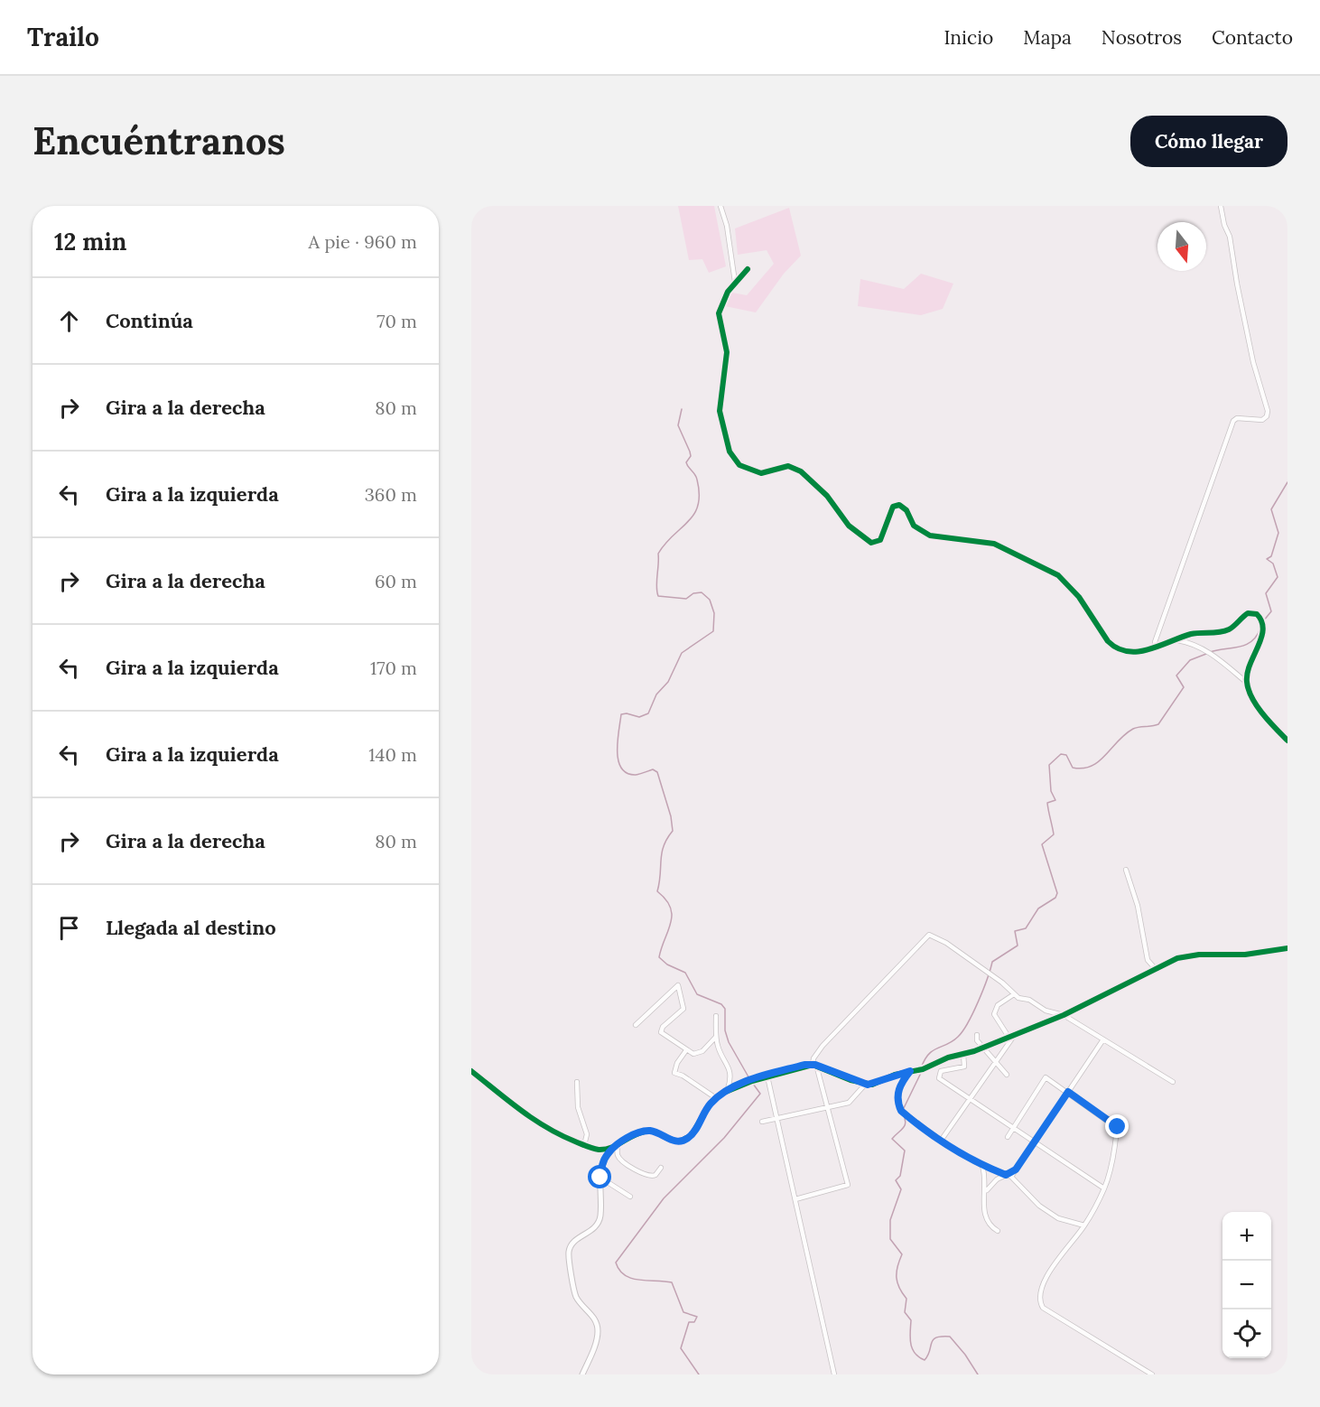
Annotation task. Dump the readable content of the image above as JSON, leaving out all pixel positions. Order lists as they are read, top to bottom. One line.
{"north":"bottom","page":{"header":"Trailo","nav":["Inicio","Mapa","Nosotros","Contacto"],"buttons":"Cómo llegar","title":"Encuéntranos","heading":["12 min","A pie · 960 m"],"list":[["Continúa","70 m"],["Gira a la derecha","80 m"],["Gira a la izquierda","360 m"],["Gira a la derecha","60 m"],["Gira a la izquierda","170 m"],["Gira a la izquierda","140 m"],["Gira a la derecha","80 m"],"Llegada al destino"],"map_buttons":["+","−"]}}
